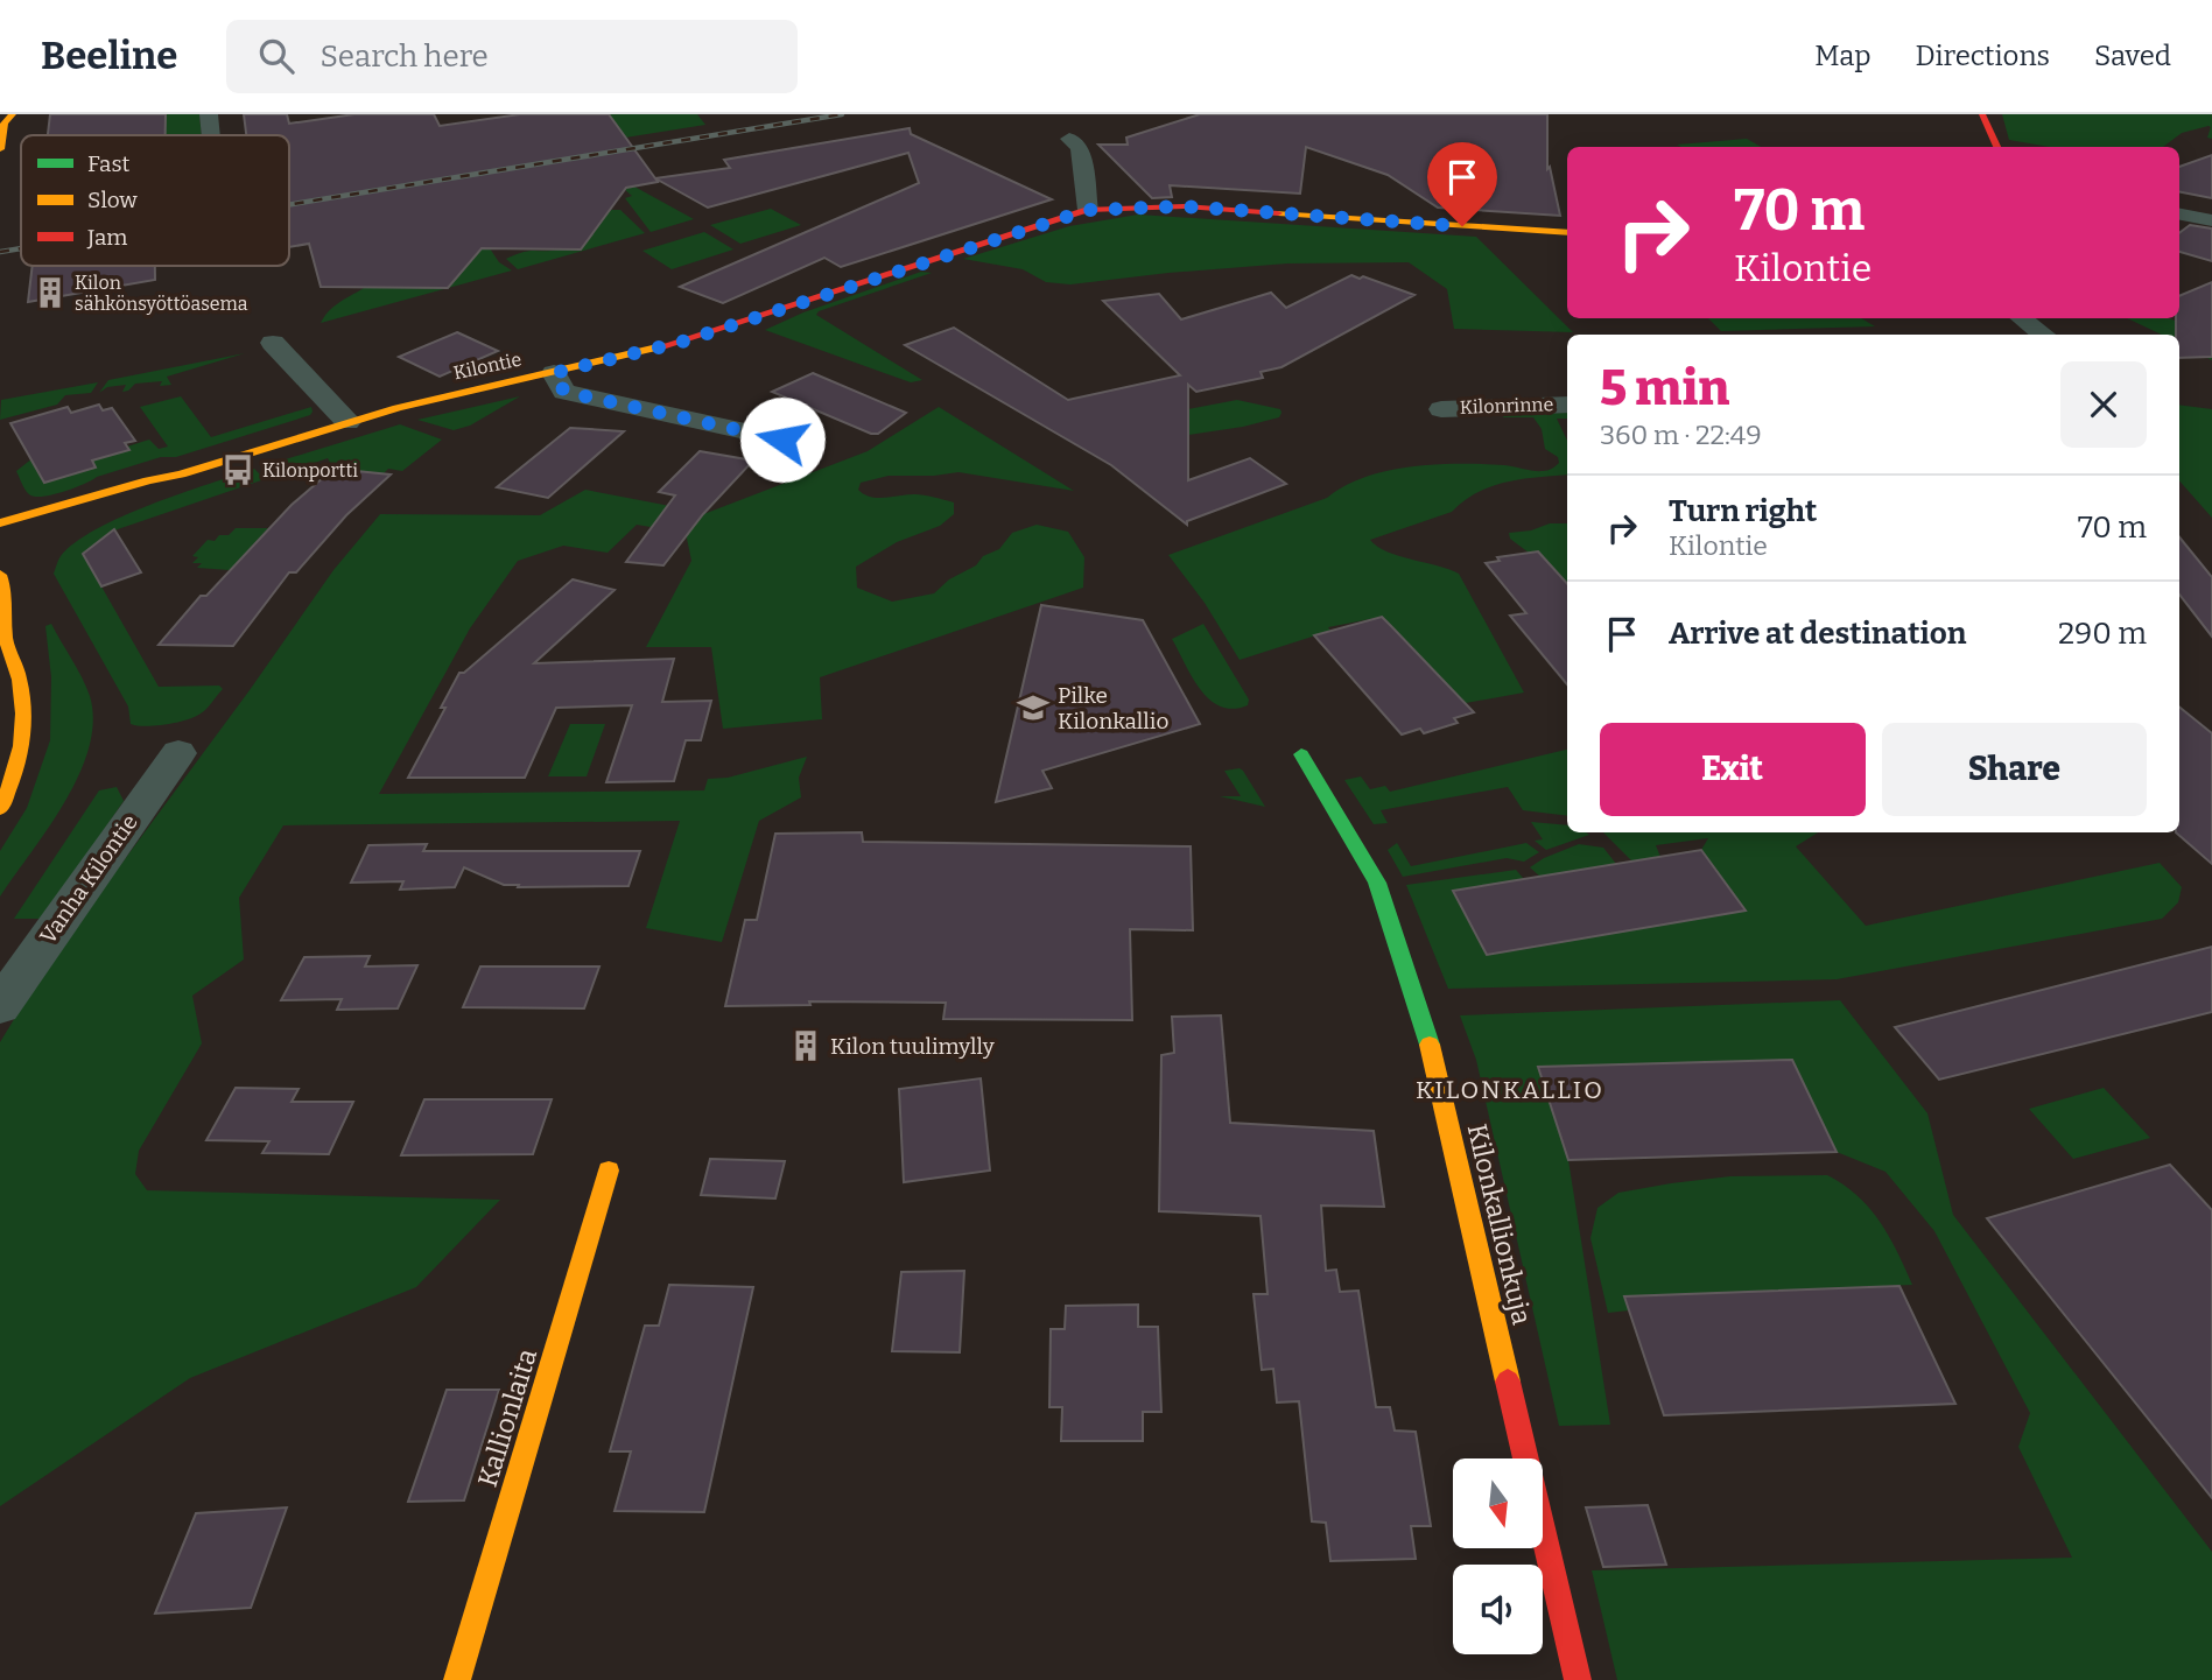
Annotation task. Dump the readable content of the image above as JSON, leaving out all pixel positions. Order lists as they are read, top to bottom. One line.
{"streets":{"street":["Kilontie","Kilonrinne","Vanha Kilontie","Kilonkallionkuja","Kallionlaita"]},"districts":["KILONKALLIO"],"places":{"building":["Kilon sähkönsyöttöasema","Kilon tuulimylly"],"bus stop":["Kilonportti"],"school or university":["Pilke Kilonkallio"]},"legend":["Fast","Slow","Jam"],"north":"bottom","page":{"header":"Beeline","search":"Search here","nav":["Map","Directions","Saved"],"turn":["70 m","Kilontie"],"heading":["5 min","360 m · 22:49"],"list":[{"name":"Turn right","note":"Kilontie","value":"70 m"},{"name":"Arrive at destination","value":"290 m"}],"buttons":["Exit","Share"]}}
